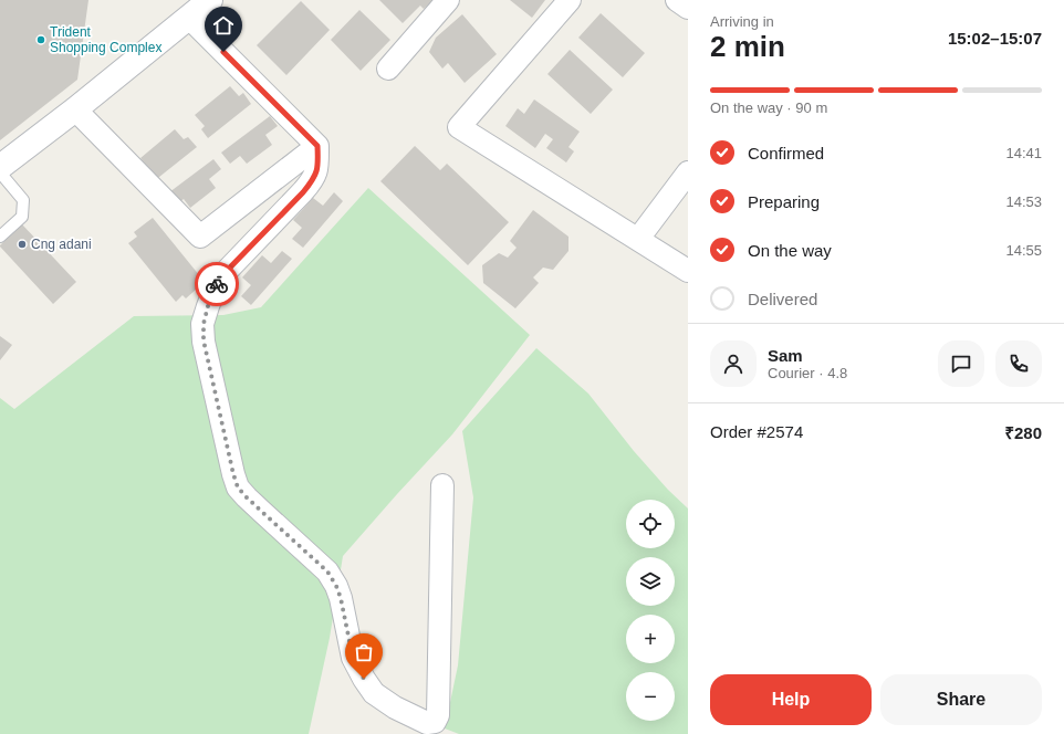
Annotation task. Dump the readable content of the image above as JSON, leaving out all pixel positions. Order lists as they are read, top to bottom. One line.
{"places":["Trident Shopping Complex","Cng adani"],"page":{"heading":["2 min","Arriving in","15:02–15:07"],"panel":["Sam","Courier · 4.8","Order #2574","₹280"],"bar":"On the way · 90 m","list":[["Confirmed","14:41"],["Preparing","14:53"],["On the way","14:55"],"Delivered"],"map_buttons":["+","−"],"buttons":["Help","Share"]}}
